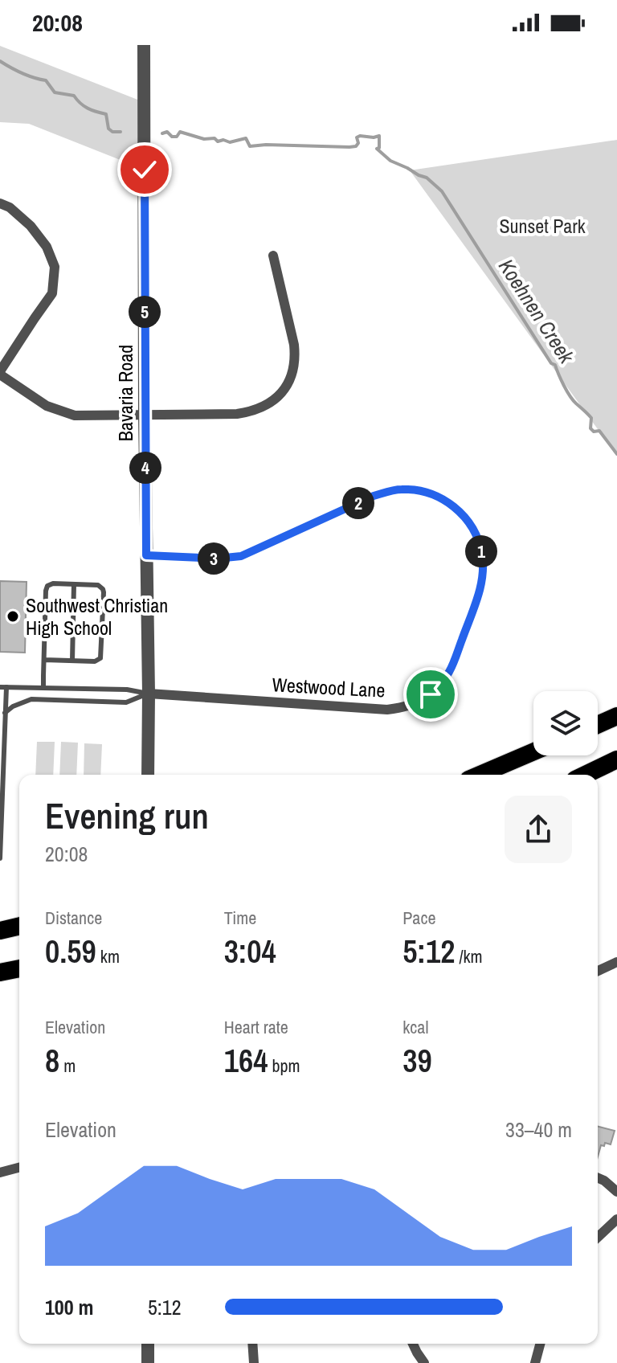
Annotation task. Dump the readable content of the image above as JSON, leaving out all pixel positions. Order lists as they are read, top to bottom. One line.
{"streets":{"street":["Bavaria Road","Westwood Lane"]},"crossings":[["Bavaria Road","Westwood Lane"]],"water":["Koehnen Creek"],"parks":["Sunset Park"],"places":["Southwest Christian High School"],"page":{"status":"20:08","pins":["5","4","2","1","3"],"heading":["Evening run","20:08"],"stats":[["Distance","0.59 km"],["Time","3:04"],["Pace","5:12 /km"],["Elevation","8 m"],["Heart rate","164 bpm"],["kcal","39"]],"chart":["Elevation","33–40 m"],"list":[{"name":"100 m","note":"5:12"}]}}
